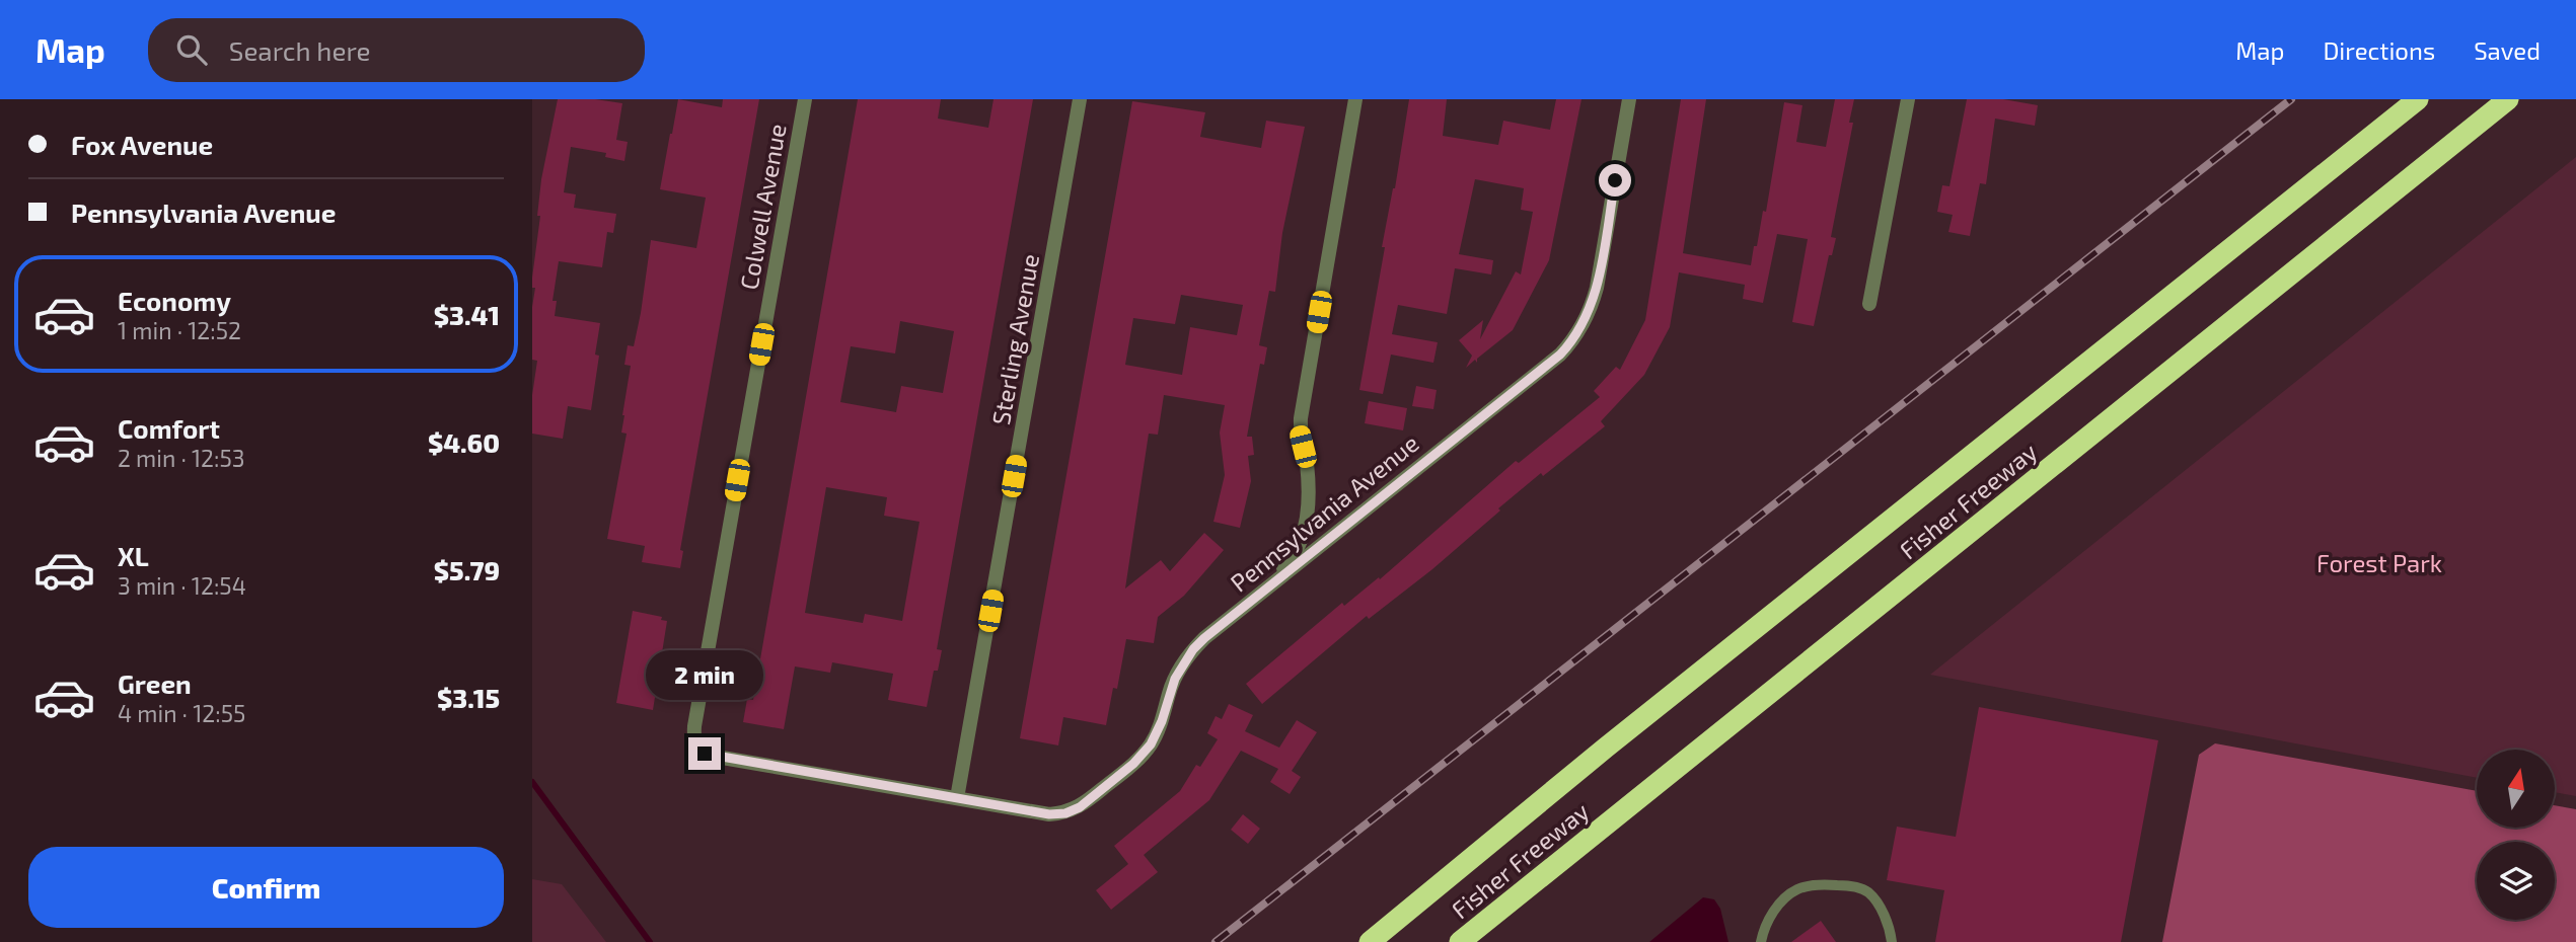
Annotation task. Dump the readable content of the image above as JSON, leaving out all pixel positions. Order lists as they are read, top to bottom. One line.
{"streets":{"highway":["Fisher Freeway"],"street":["Colwell Avenue","Sterling Avenue","Pennsylvania Avenue"]},"crossings":[["Colwell Avenue","Pennsylvania Avenue"],["Sterling Avenue","Pennsylvania Avenue"]],"parks":["Forest Park"],"north":"top","page":{"header":"Map","search":"Search here","nav":["Map","Directions","Saved"],"banner":["Fox Avenue","Pennsylvania Avenue"],"list":[{"name":"Economy","note":"1 min · 12:52","value":"$3.41"},{"name":"Comfort","note":"2 min · 12:53","value":"$4.60"},{"name":"XL","note":"3 min · 12:54","value":"$5.79"},{"name":"Green","note":"4 min · 12:55","value":"$3.15"}],"bubble":"2 min","buttons":"Confirm"}}
